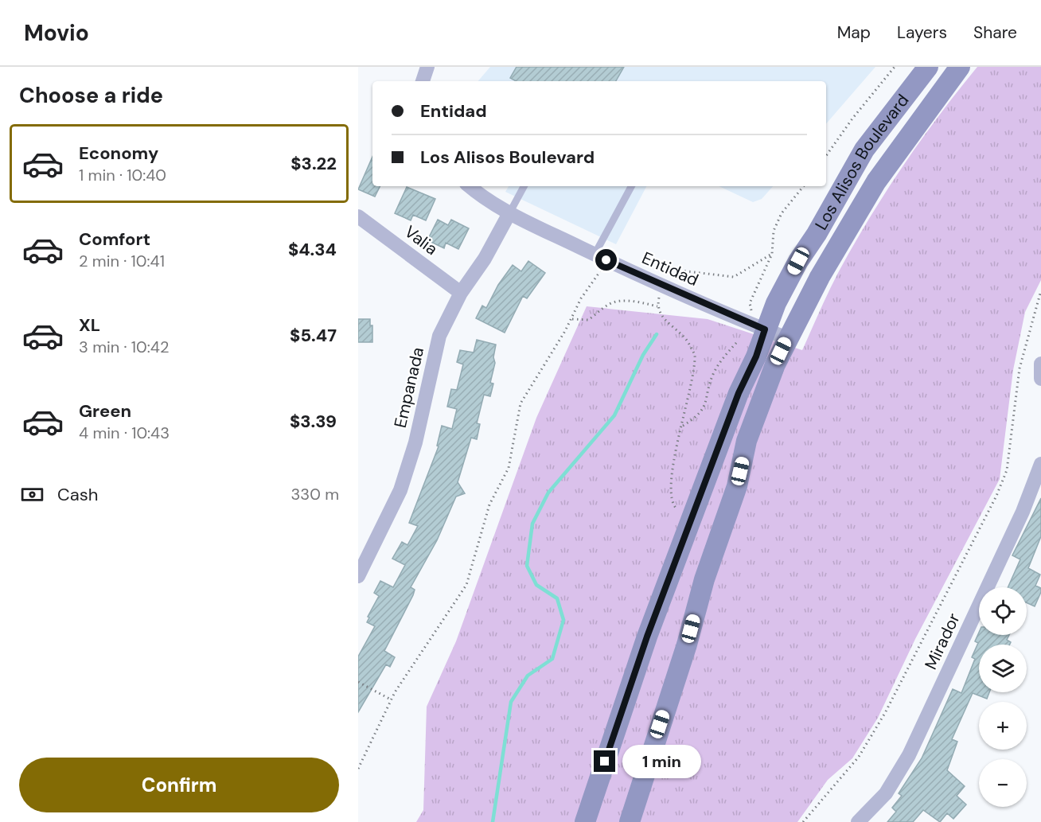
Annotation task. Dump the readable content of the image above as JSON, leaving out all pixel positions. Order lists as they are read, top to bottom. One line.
{"streets":{"main road":["Los Alisos Boulevard"],"street":["Valia","Entidad","Empanada","Mirador"]},"crossings":[["Los Alisos Boulevard","Entidad"],["Valia","Empanada"],["Entidad","Empanada"]],"page":{"header":"Movio","nav":["Map","Layers","Share"],"heading":"Choose a ride","banner":["Entidad","Los Alisos Boulevard"],"list":[{"name":"Economy","note":"1 min · 10:40","value":"$3.22"},{"name":"Comfort","note":"2 min · 10:41","value":"$4.34"},{"name":"XL","note":"3 min · 10:42","value":"$5.47"},{"name":"Green","note":"4 min · 10:43","value":"$3.39"}],"pay":["Cash","330 m"],"map_buttons":["+","−"],"bubble":"1 min","buttons":"Confirm"}}
